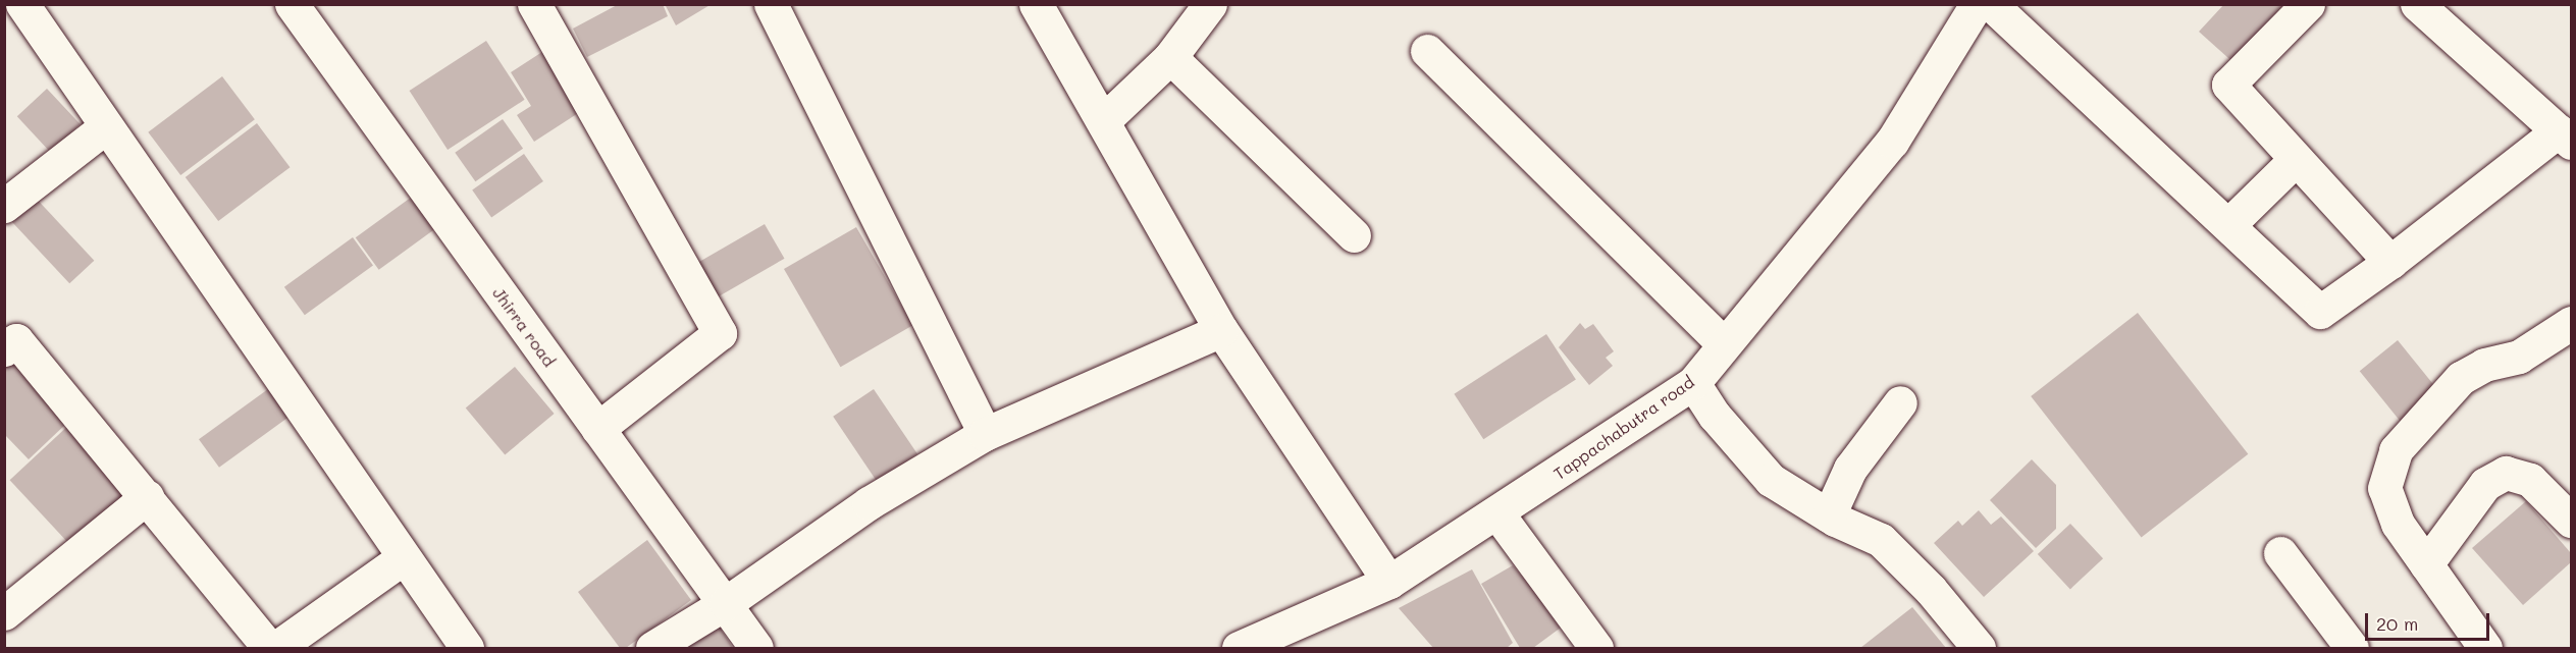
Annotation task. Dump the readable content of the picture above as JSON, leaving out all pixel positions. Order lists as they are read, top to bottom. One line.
{"streets":{"street":["Jhirra road","Tappachabutra road"]},"scale_bar":"20 m"}
